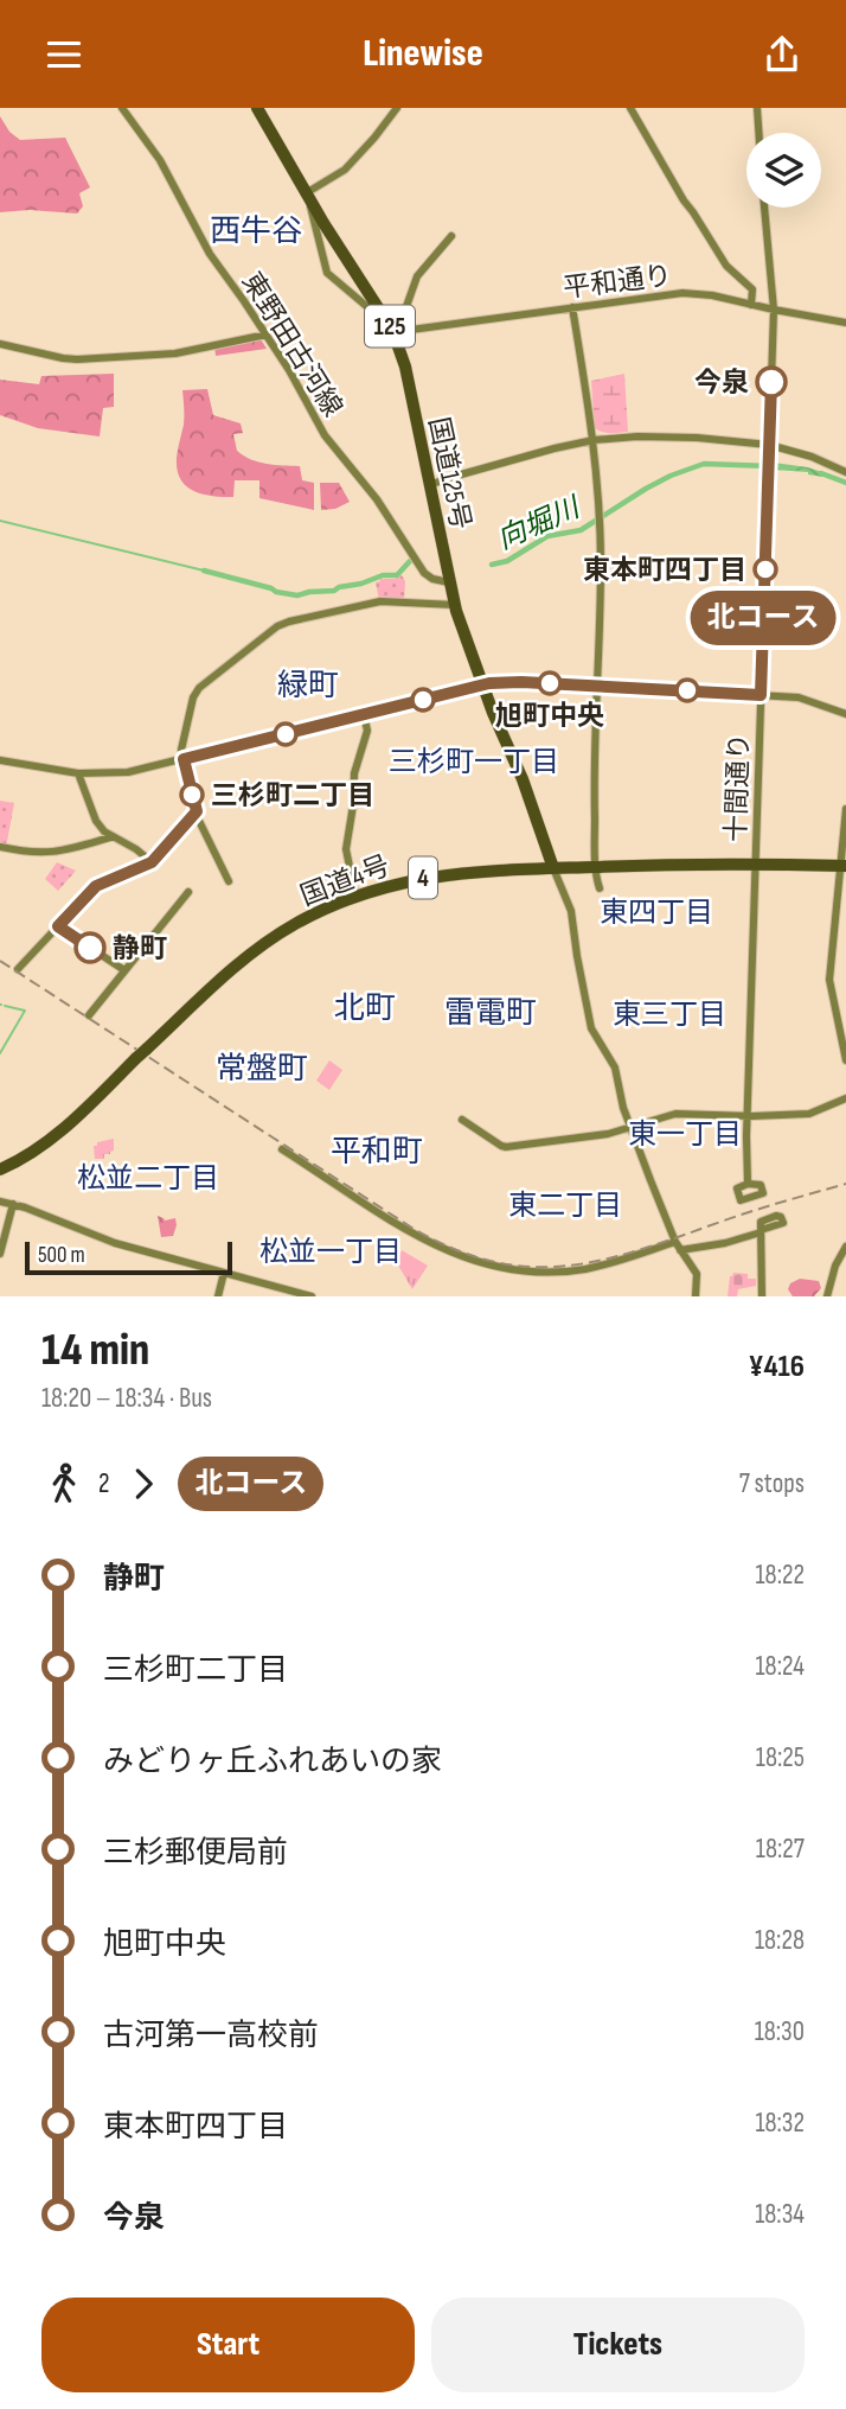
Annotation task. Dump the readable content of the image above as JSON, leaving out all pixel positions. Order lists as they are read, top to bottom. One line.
{"streets":{"highway":["125","国道125号","4","国道4号"],"street":["平和通り","東野田古河線","十間通り"]},"crossings":[["平和通り","国道125号"],["平和通り","十間通り"],["東野田古河線","国道125号"],["国道125号","国道4号"],["十間通り","国道4号"]],"districts":["西牛谷","緑町","三杉町一丁目","東四丁目","北町","雷電町","東三丁目","常盤町","東一丁目","平和町","松並二丁目","東二丁目","松並一丁目"],"water":["向堀川"],"places":["今泉","東本町四丁目","旭町中央","三杉町二丁目","静町"],"lines":["bus line 北コース"],"scale_bar":"500 m","page":{"header":"Linewise","on_map":"北コース","scale":"500 m","heading":["14 min","18:20 – 18:34 · Bus","¥416"],"legs":["2","北コース","7 stops"],"list":[{"name":"静町","value":"18:22"},{"name":"三杉町二丁目","value":"18:24"},{"name":"みどりヶ丘ふれあいの家","value":"18:25"},{"name":"三杉郵便局前","value":"18:27"},{"name":"旭町中央","value":"18:28"},{"name":"古河第一高校前","value":"18:30"},{"name":"東本町四丁目","value":"18:32"},{"name":"今泉","value":"18:34"}],"buttons":["Start","Tickets"]}}
